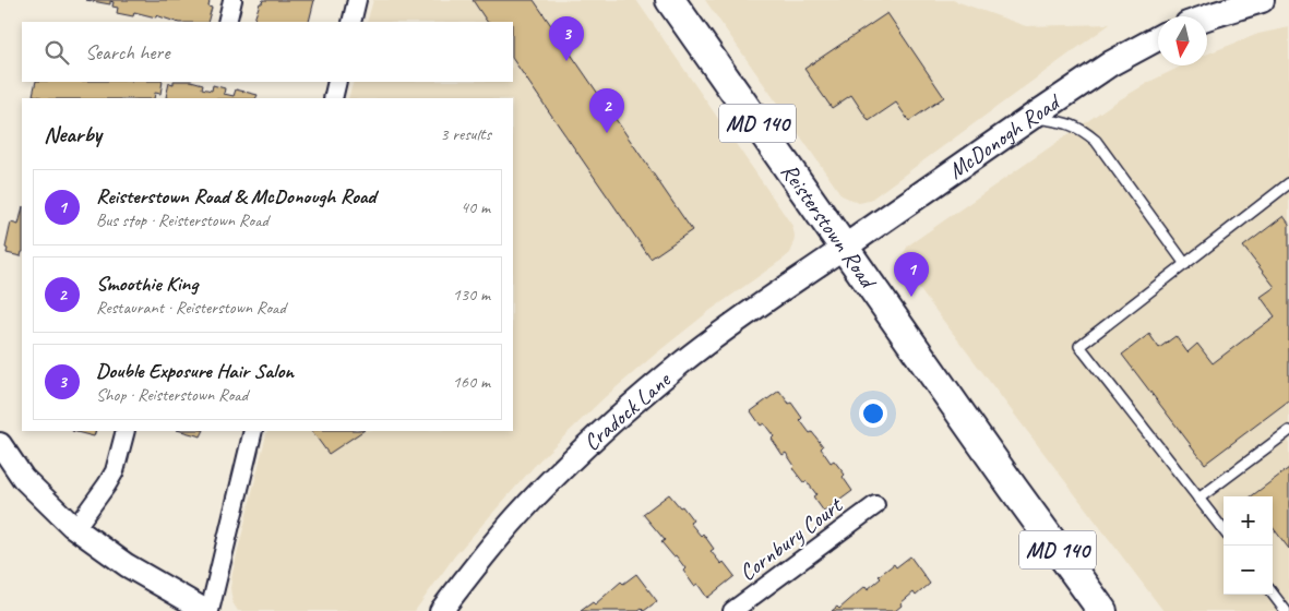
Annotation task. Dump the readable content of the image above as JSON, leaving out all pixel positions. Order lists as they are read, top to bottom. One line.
{"streets":{"main road":["MD 140","McDonogh Road","Reisterstown Road"],"street":["Cradock Lane","Cornbury Court"]},"crossings":[["McDonogh Road","Reisterstown Road"],["McDonogh Road","Cradock Lane"],["Reisterstown Road","Cradock Lane"]],"north":"bottom","page":{"pins":["3","2","1"],"search":"Search here","heading":["Nearby","3 results"],"list":[{"mark":"1","name":"Reisterstown Road & McDonough Road","note":"Bus stop · Reisterstown Road","value":"40 m"},{"mark":"2","name":"Smoothie King","note":"Restaurant · Reisterstown Road","value":"130 m"},{"mark":"3","name":"Double Exposure Hair Salon","note":"Shop · Reisterstown Road","value":"160 m"}],"map_buttons":["+","−"]}}
